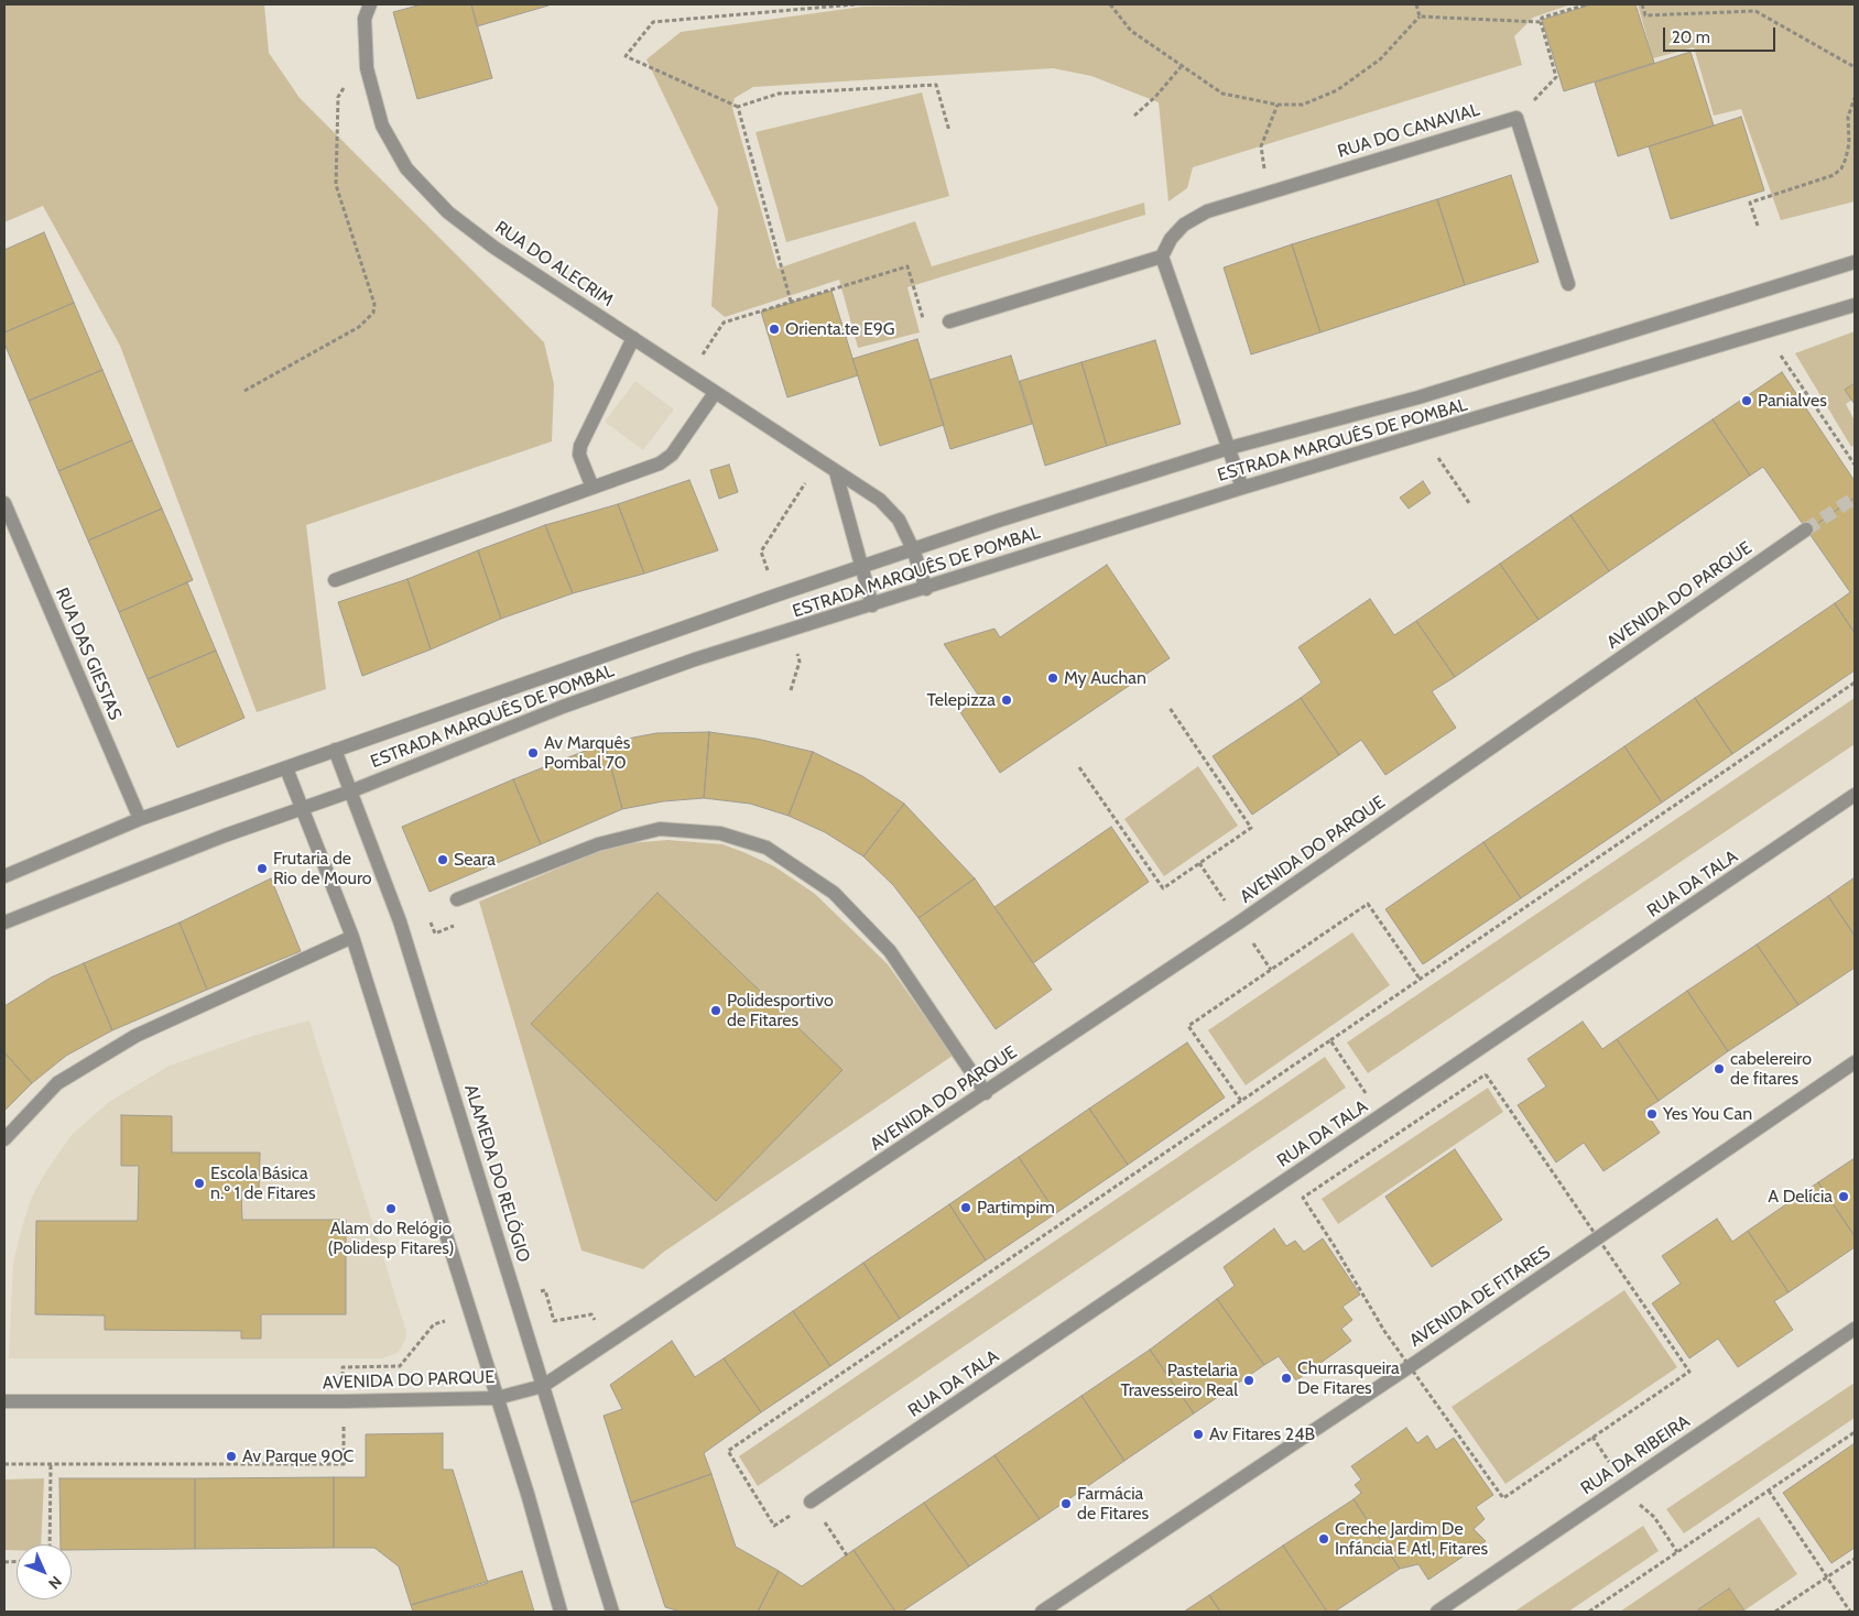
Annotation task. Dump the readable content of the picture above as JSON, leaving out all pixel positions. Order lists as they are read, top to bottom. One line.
{"streets":{"street":["RUA DO CANAVIAL","RUA DO ALECRIM","ESTRADA MARQUÊS DE POMBAL","AVENIDA DO PARQUE","RUA DAS GIESTAS","RUA DA TALA","ALAMEDA DO RELÓGIO","AVENIDA DE FITARES","RUA DA RIBEIRA"]},"crossings":[["RUA DO ALECRIM","ESTRADA MARQUÊS DE POMBAL"],["ESTRADA MARQUÊS DE POMBAL","RUA DAS GIESTAS"],["ESTRADA MARQUÊS DE POMBAL","ALAMEDA DO RELÓGIO"],["AVENIDA DO PARQUE","ALAMEDA DO RELÓGIO"]],"places":["Orienta.te E9G","Panialves","My Auchan","Telepizza","Av Marquês Pombal 70","Seara","Frutaria de Rio de Mouro","Polidesportivo de Fitares","cabelereiro de fitares","Yes You Can","Escola Básica n.º 1 de Fitares","A Delícia","Partimpim","Alam do Relógio (Polidesp Fitares)","Churrasqueira De Fitares","Pastelaria Travesseiro Real","Av Fitares 24B","Av Parque 90C","Farmácia de Fitares","Creche Jardim De Infáncia E Atl, Fitares"],"scale_bar":"20 m","north":"bottom right"}
